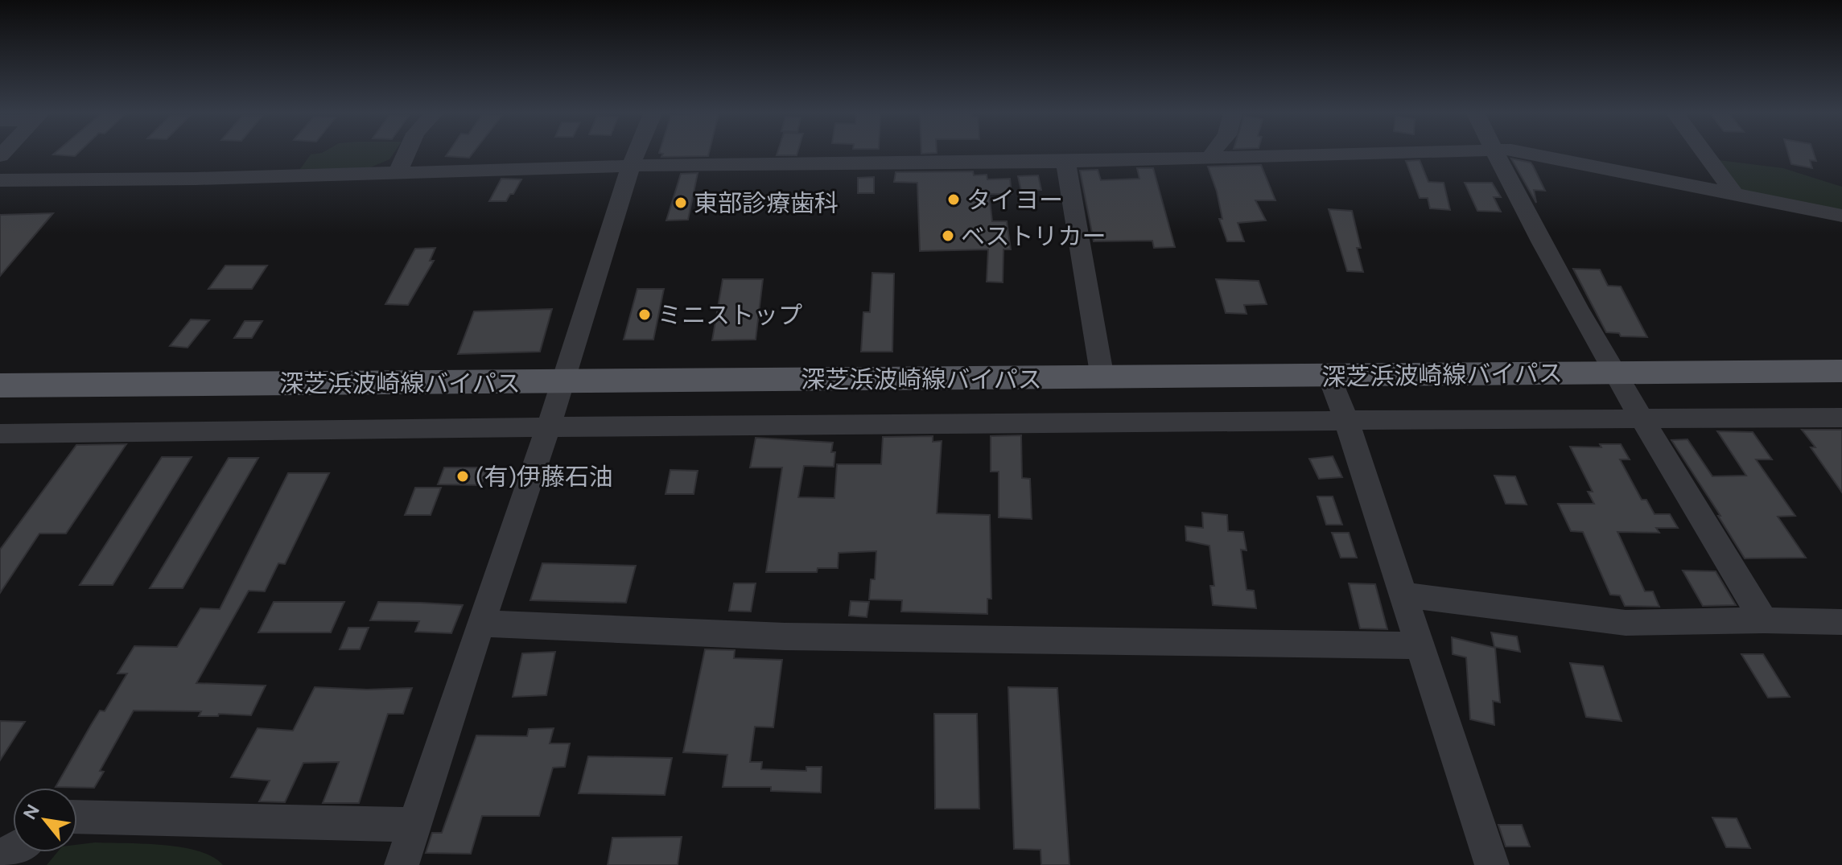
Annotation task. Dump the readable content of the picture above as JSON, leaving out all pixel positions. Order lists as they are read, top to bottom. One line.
{"streets":{"main road":["深芝浜波崎線バイパス"]},"places":["タイヨー","東部診療歯科","ベストリカー","ミニストップ","(有)伊藤石油"],"north":"top left"}
